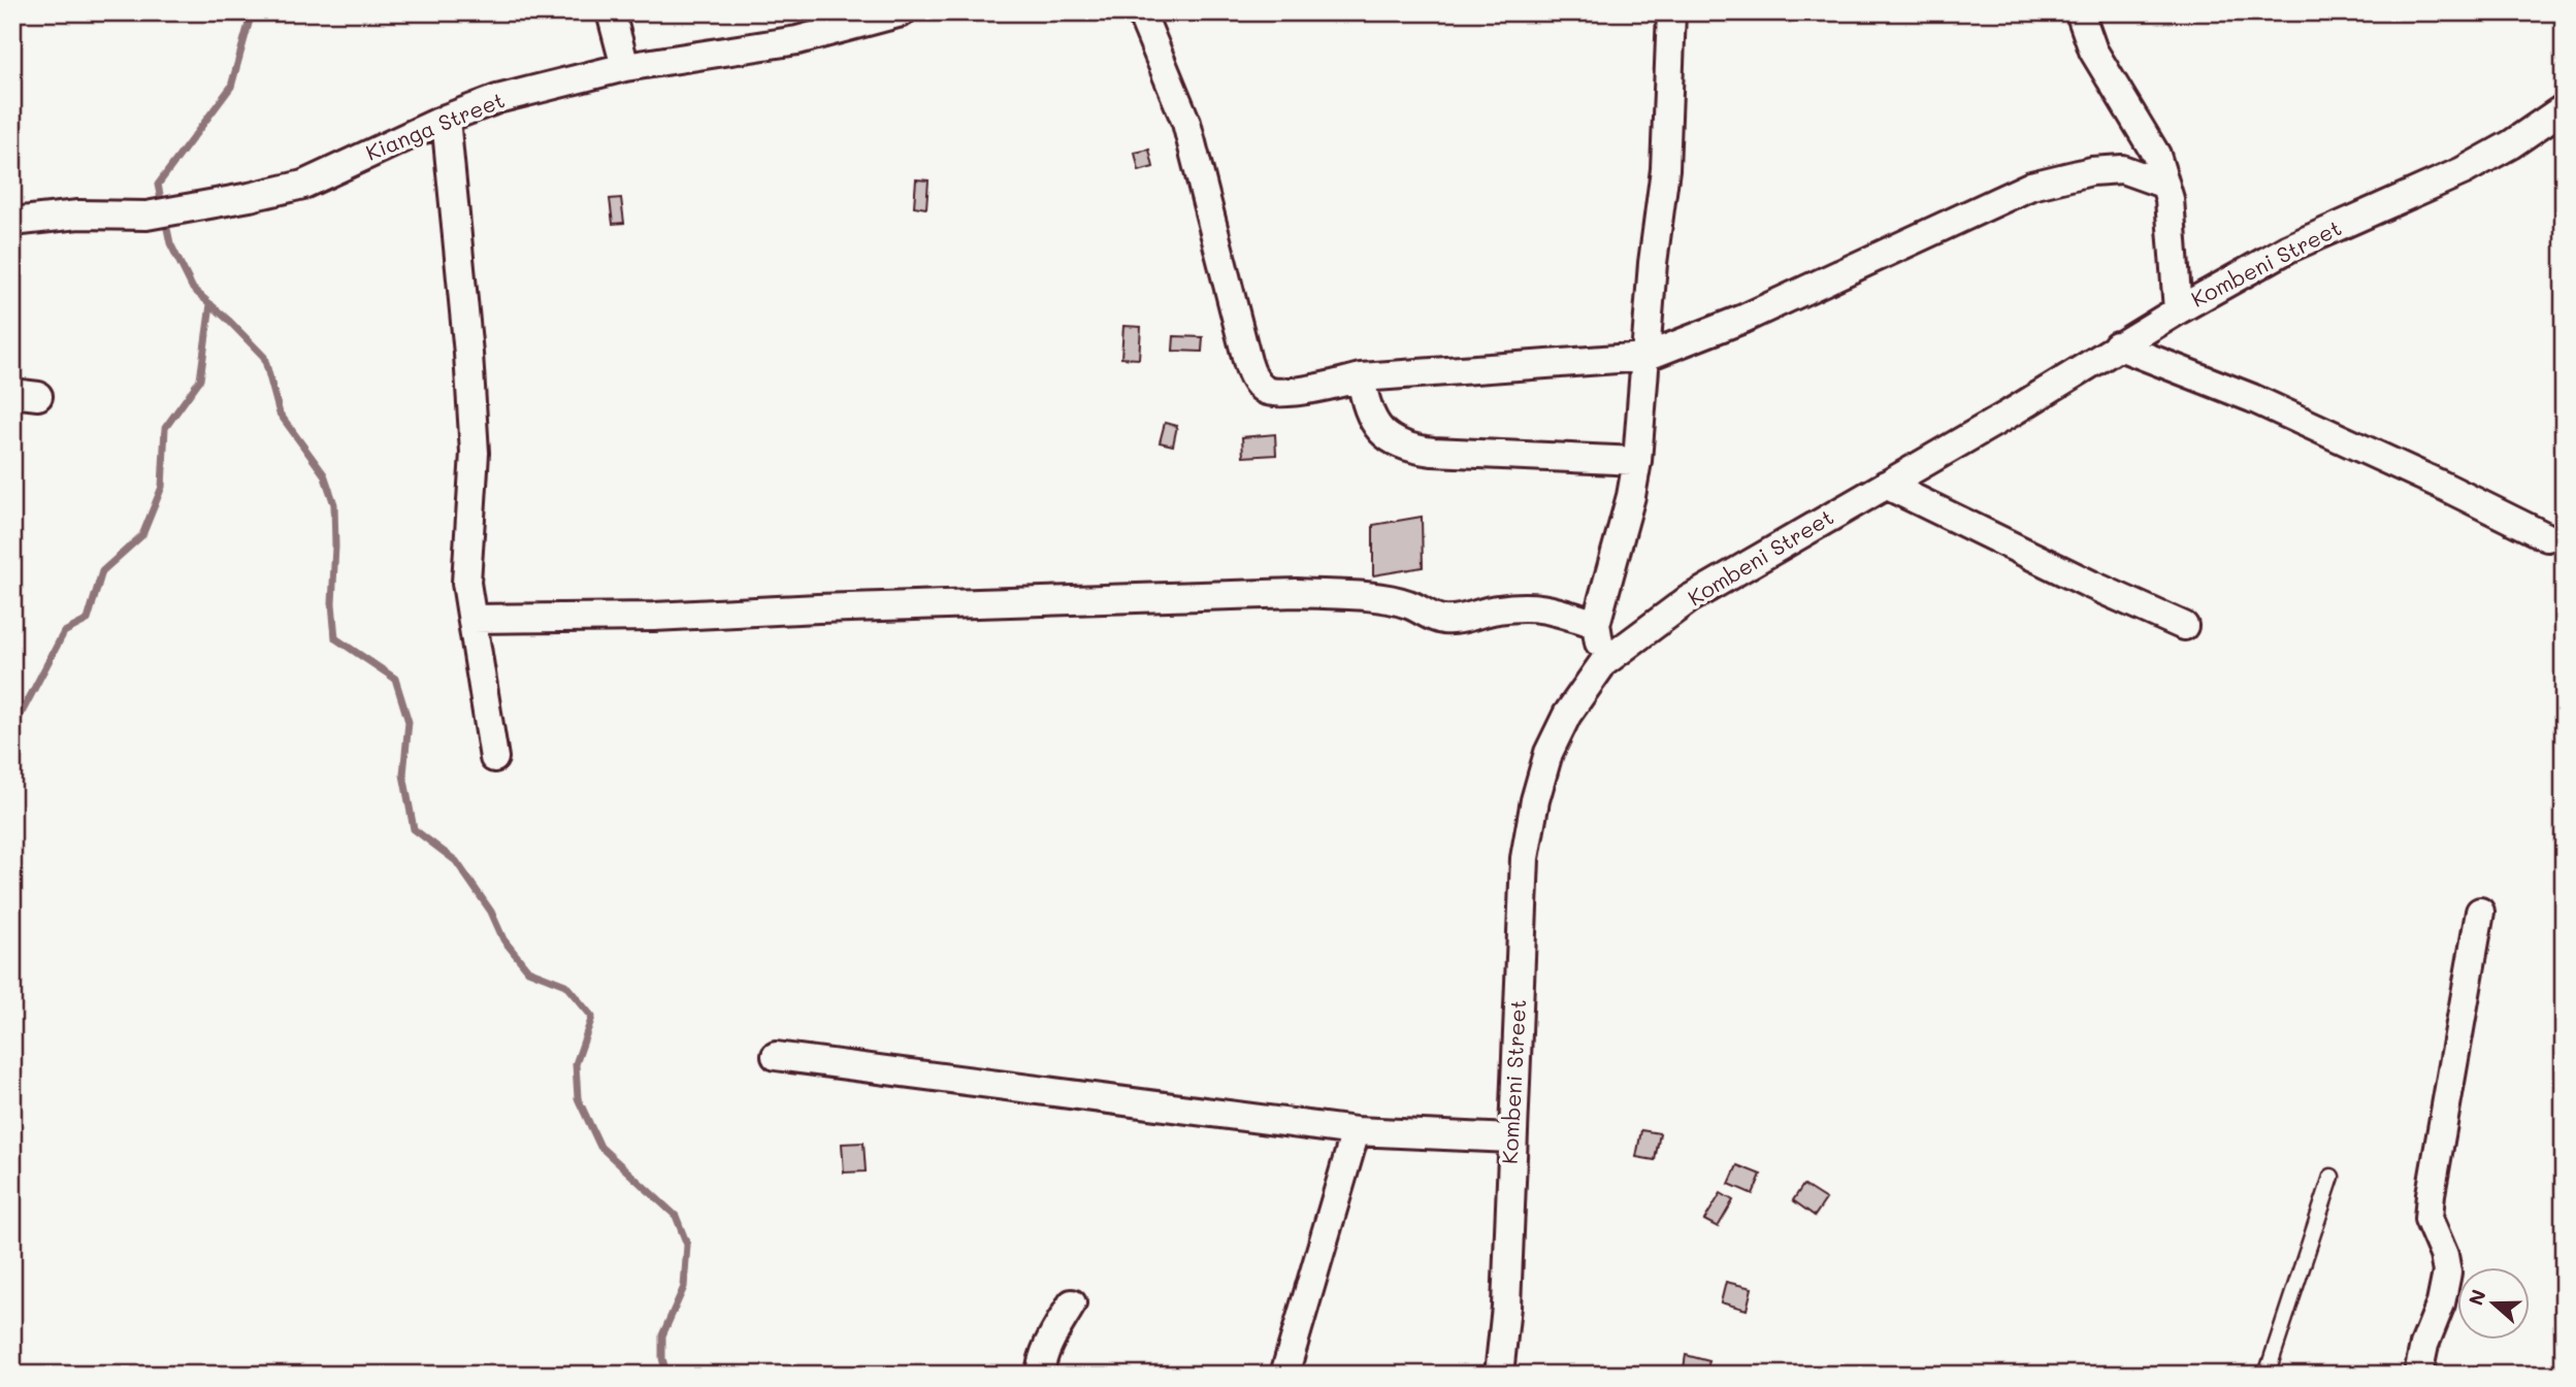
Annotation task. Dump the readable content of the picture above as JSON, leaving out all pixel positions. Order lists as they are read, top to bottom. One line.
{"streets":{"street":["Kianga Street","Kombeni Street"]},"north":"left"}
